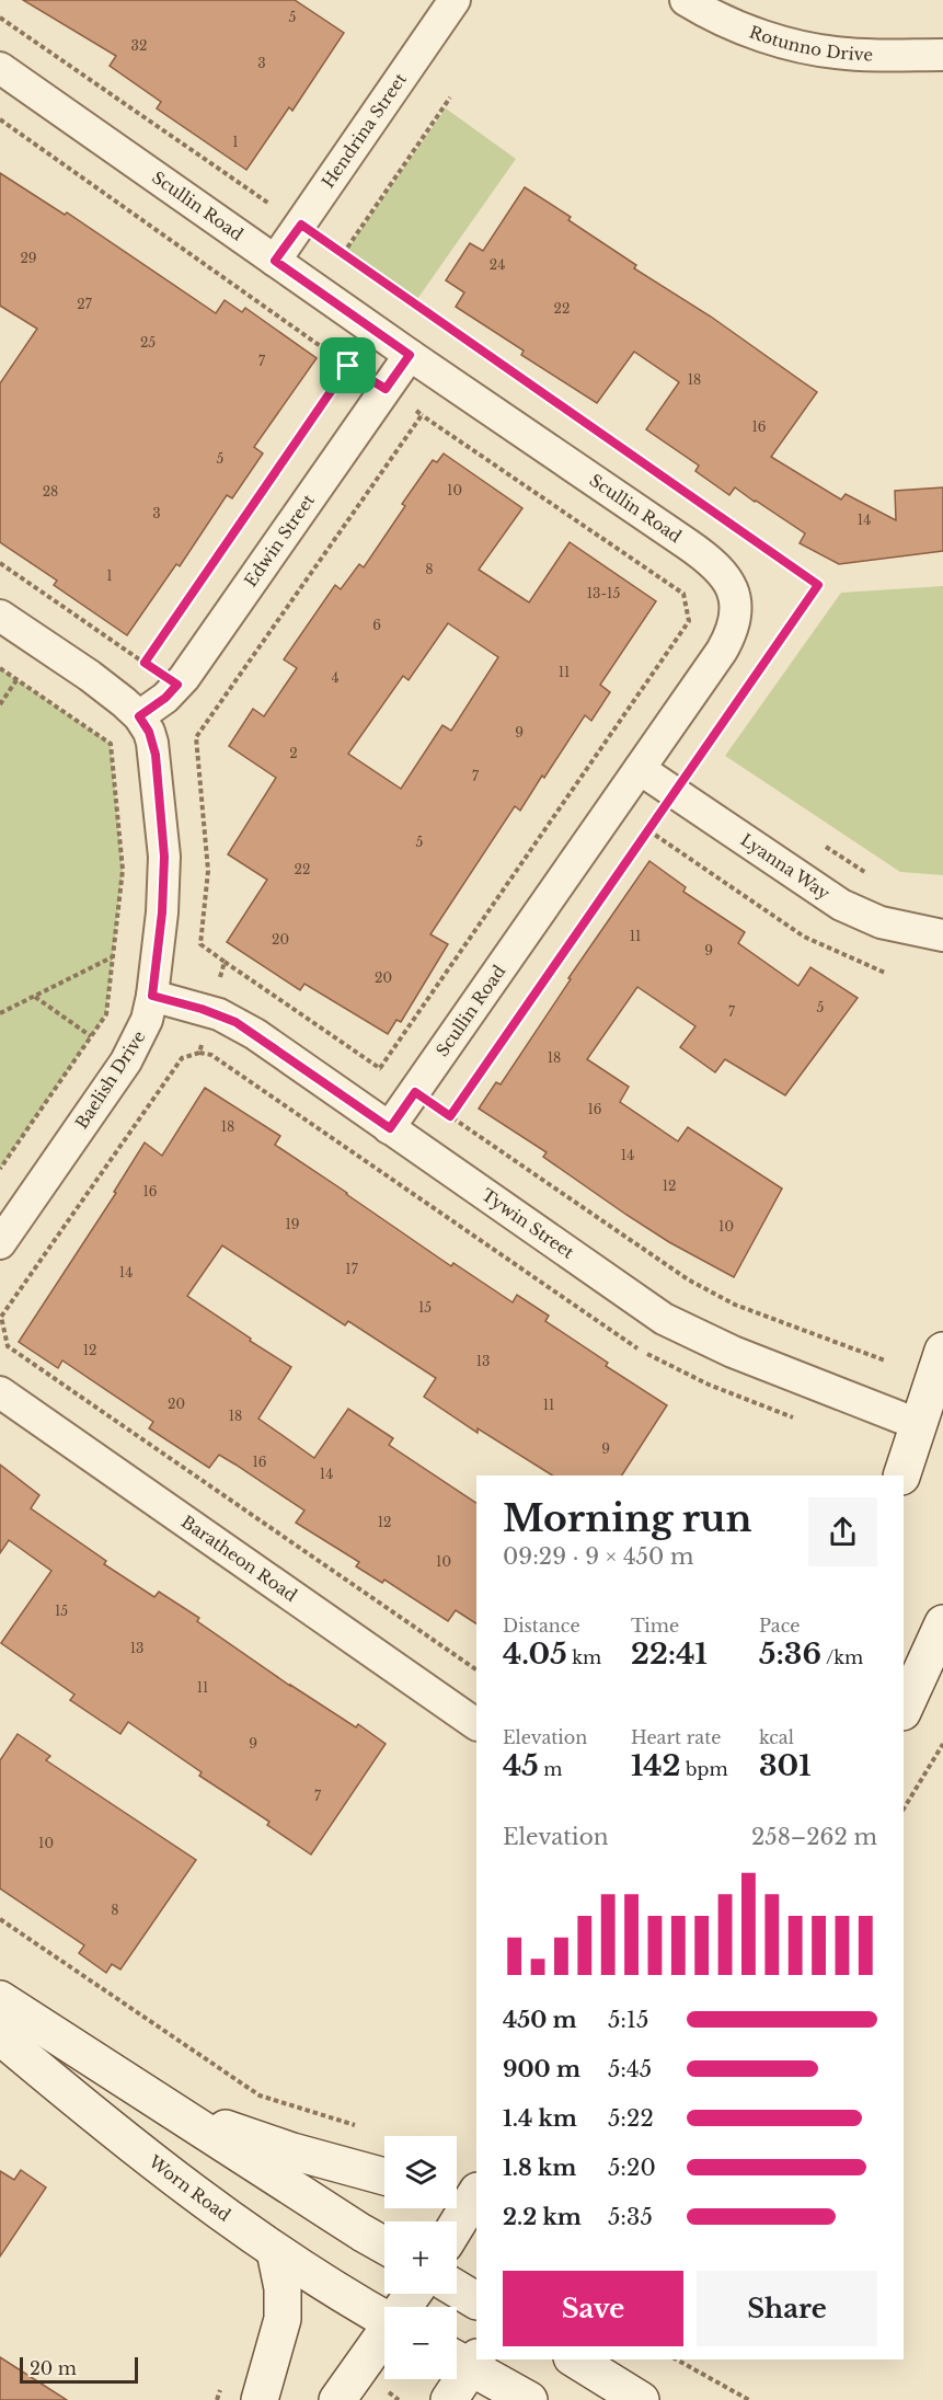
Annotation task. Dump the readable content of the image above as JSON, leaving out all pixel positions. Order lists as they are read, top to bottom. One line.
{"streets":{"street":["Rotunno Drive","Hendrina Street","Scullin Road","Edwin Street","Lyanna Way","Baelish Drive","Tywin Street","Baratheon Road","Worn Road"]},"crossings":[["Hendrina Street","Scullin Road"],["Scullin Road","Edwin Street"],["Scullin Road","Lyanna Way"],["Scullin Road","Tywin Street"],["Edwin Street","Baelish Drive"],["Baelish Drive","Tywin Street"]],"house_numbers":["5","32","3","1","29","24","27","22","25","7","18","16","5","10","28","3","14","8","1","13-15","6","11","4","9","2","7","5","22","11","20","9","20","5","7","18","16","18","14","12","16","19","10","17","14","15","12","13","20","11","18","9","16","14","12","10","15","13","11","9","7","10","8"],"scale_bar":"20 m","page":{"heading":["Morning run","09:29 · 9 × 450 m"],"stats":[["Distance","4.05 km"],["Time","22:41"],["Pace","5:36 /km"],["Elevation","45 m"],["Heart rate","142 bpm"],["kcal","301"]],"chart":["Elevation","258–262 m"],"list":[{"name":"450 m","note":"5:15"},{"name":"900 m","note":"5:45"},{"name":"1.4 km","note":"5:22"},{"name":"1.8 km","note":"5:20"},{"name":"2.2 km","note":"5:35"}],"map_buttons":["+","−"],"buttons":["Save","Share"],"scale":"20 m"}}
